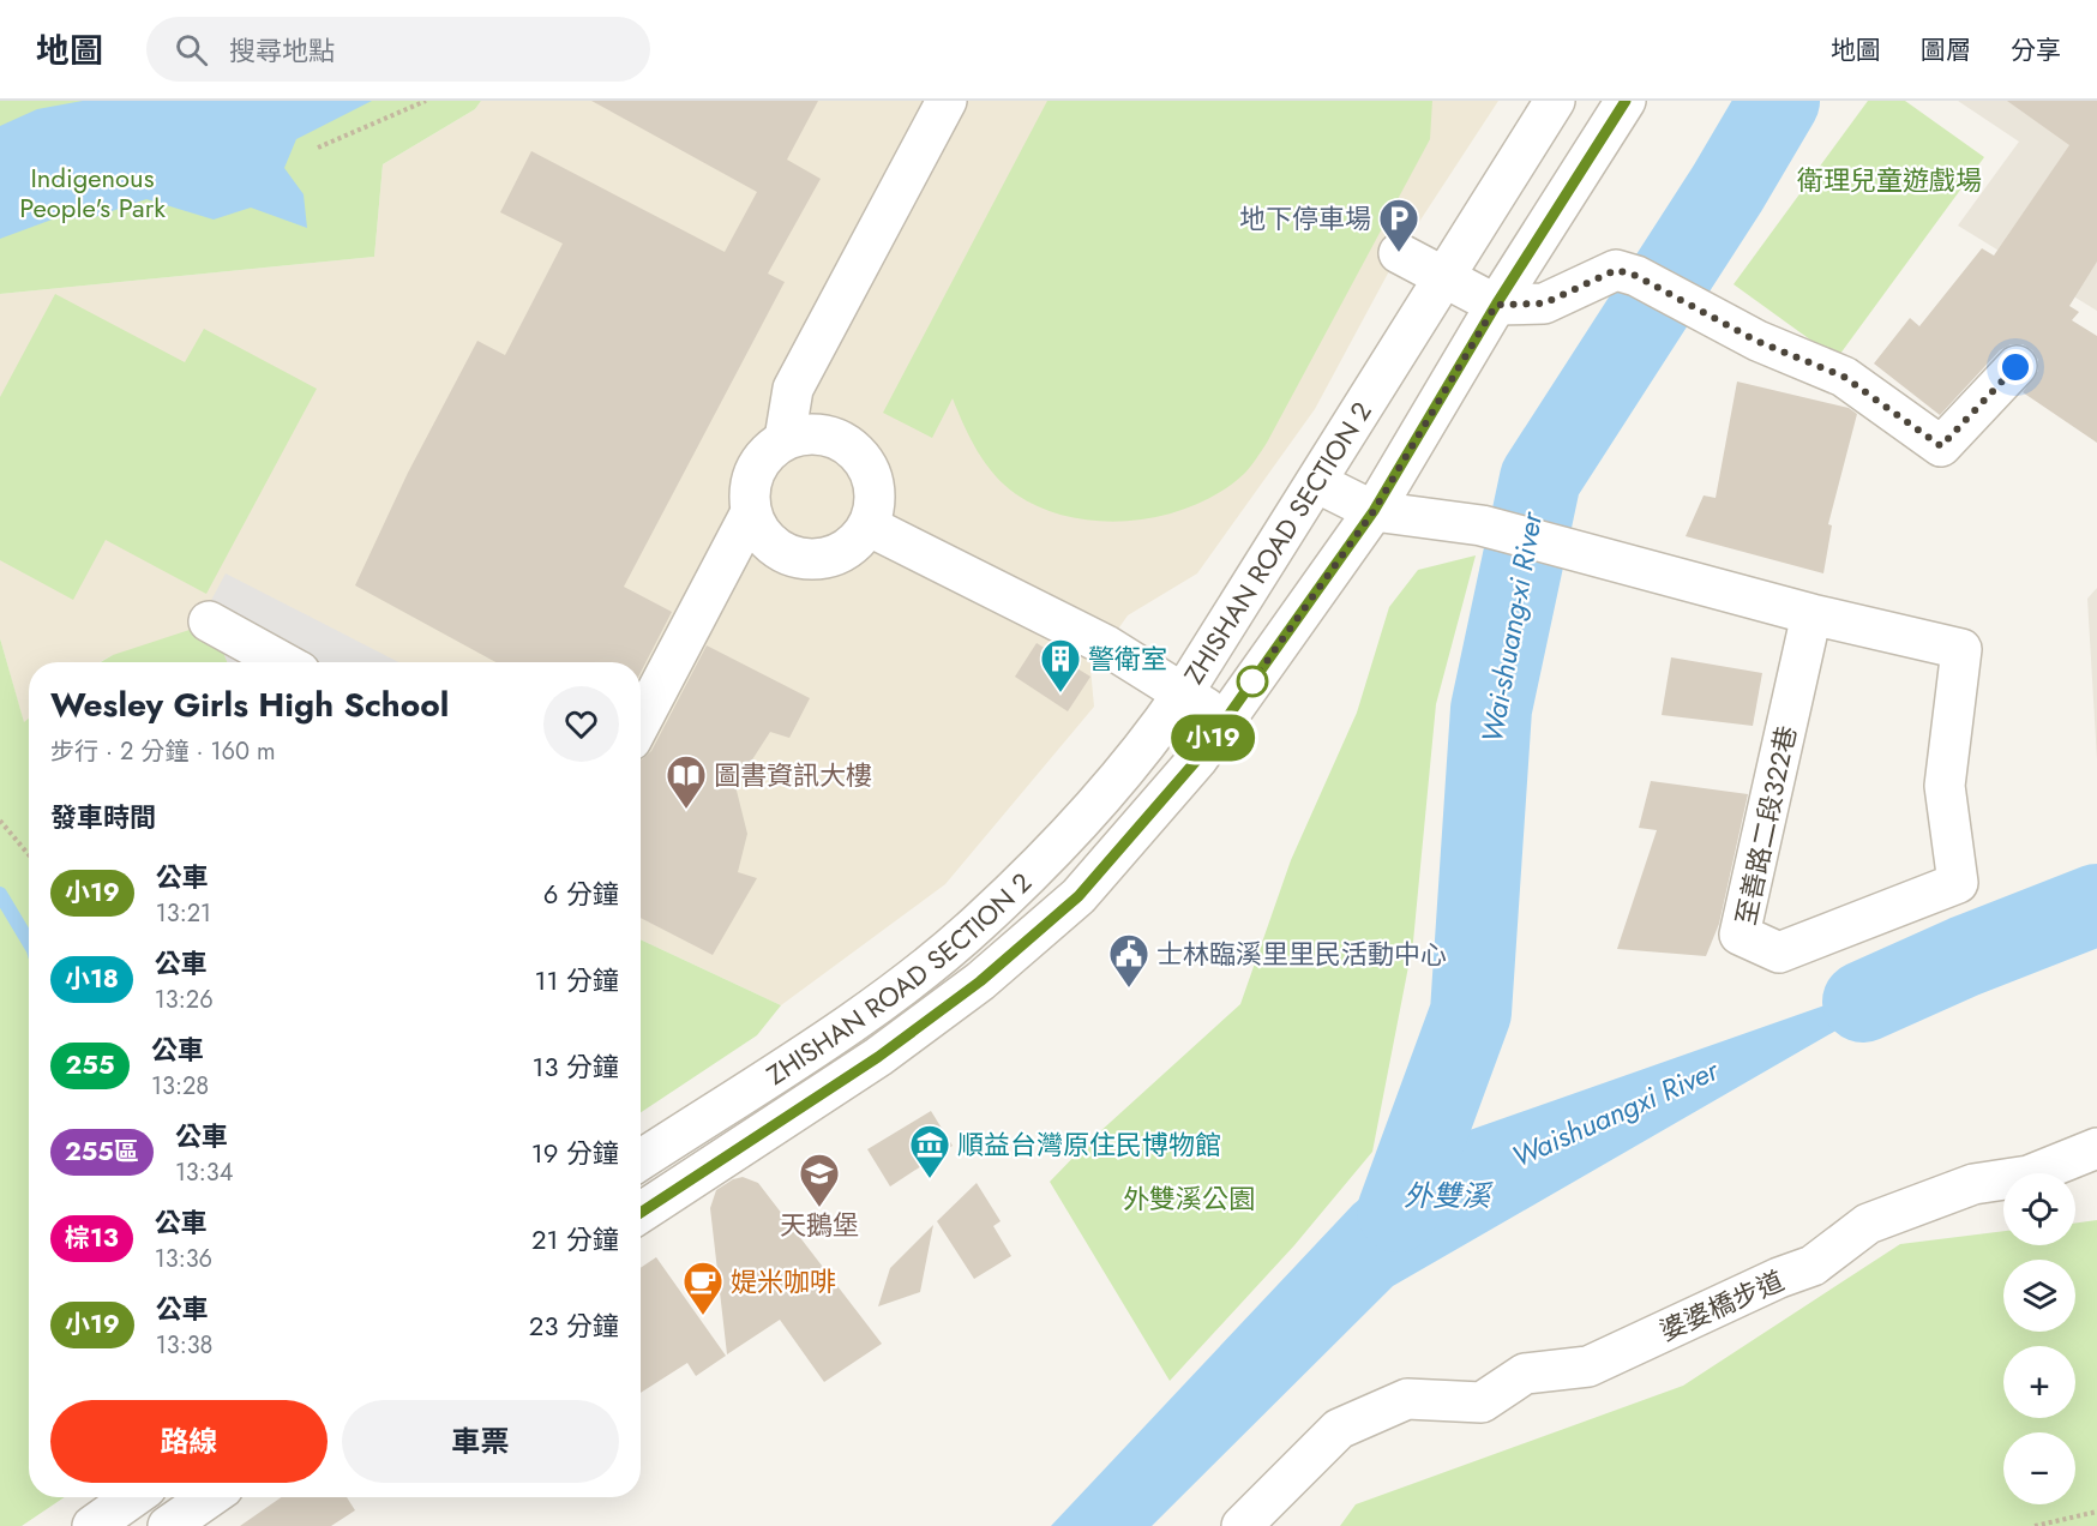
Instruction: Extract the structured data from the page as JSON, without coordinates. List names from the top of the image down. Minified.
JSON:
{"streets":{"street":["ZHISHAN ROAD SECTION 2","至善路二段322巷","婆婆橋步道"]},"crossings":[["ZHISHAN ROAD SECTION 2","至善路二段322巷"]],"water":["Wai-shuang-xi River","Waishuangxi River","外雙溪"],"parks":["Indigenous People's Park","衛理兒童遊戲場","外雙溪公園"],"places":{"parking":["地下停車場"],"building":["警衛室"],"library":["圖書資訊大樓"],"public building":["士林臨溪里里民活動中心"],"museum":["順益台灣原住民博物館"],"school or university":["天鵝堡"],"cafe":["媞米咖啡"]},"lines":["bus line 小19"],"page":{"header":"地圖","search":"搜尋地點","nav":["地圖","圖層","分享"],"on_map":"小19","heading":[["Wesley Girls High School","步行 · 2 分鐘 · 160 m"],"發車時間"],"list":[{"mark":"小19","name":"公車","note":"13:21","value":"6 分鐘"},{"mark":"小18","name":"公車","note":"13:26","value":"11 分鐘"},{"mark":"255","name":"公車","note":"13:28","value":"13 分鐘"},{"mark":"255區","name":"公車","note":"13:34","value":"19 分鐘"},{"mark":"棕13","name":"公車","note":"13:36","value":"21 分鐘"},{"mark":"小19","name":"公車","note":"13:38","value":"23 分鐘"}],"map_buttons":["+","−"],"buttons":["路線","車票"]}}
